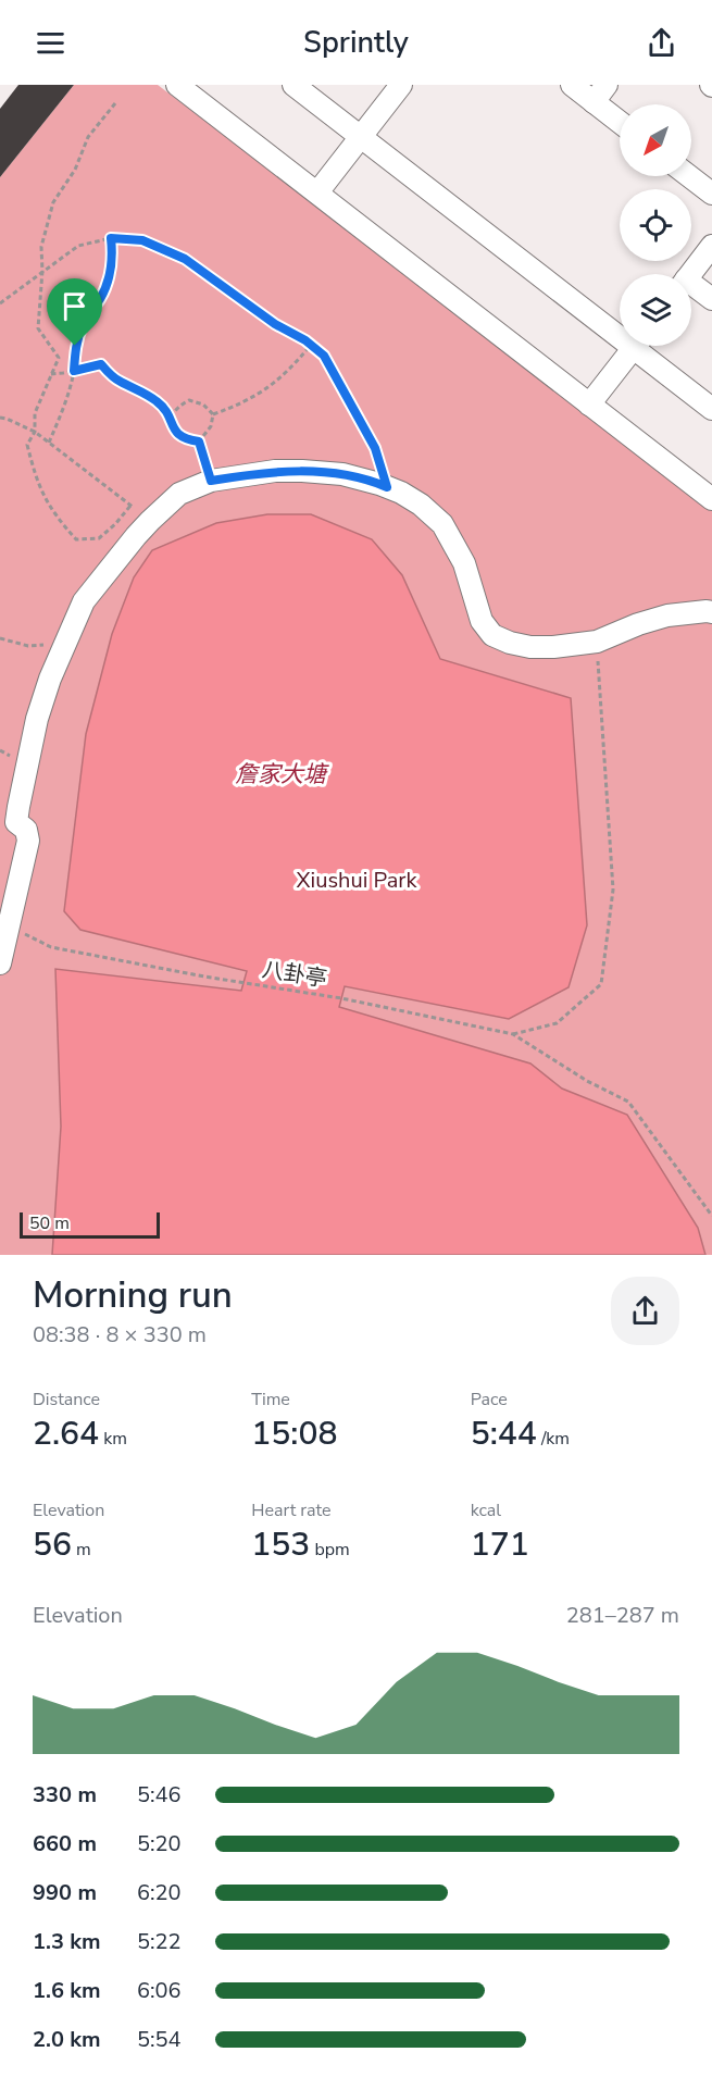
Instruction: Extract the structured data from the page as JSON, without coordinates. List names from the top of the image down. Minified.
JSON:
{"streets":{"path":["八卦亭"]},"water":["詹家大塘"],"parks":["Xiushui Park"],"scale_bar":"50 m","north":"bottom left","page":{"header":"Sprintly","scale":"50 m","heading":["Morning run","08:38 · 8 × 330 m"],"stats":[["Distance","2.64 km"],["Time","15:08"],["Pace","5:44 /km"],["Elevation","56 m"],["Heart rate","153 bpm"],["kcal","171"]],"chart":["Elevation","281–287 m"],"list":[{"name":"330 m","note":"5:46"},{"name":"660 m","note":"5:20"},{"name":"990 m","note":"6:20"},{"name":"1.3 km","note":"5:22"},{"name":"1.6 km","note":"6:06"},{"name":"2.0 km","note":"5:54"}]}}
